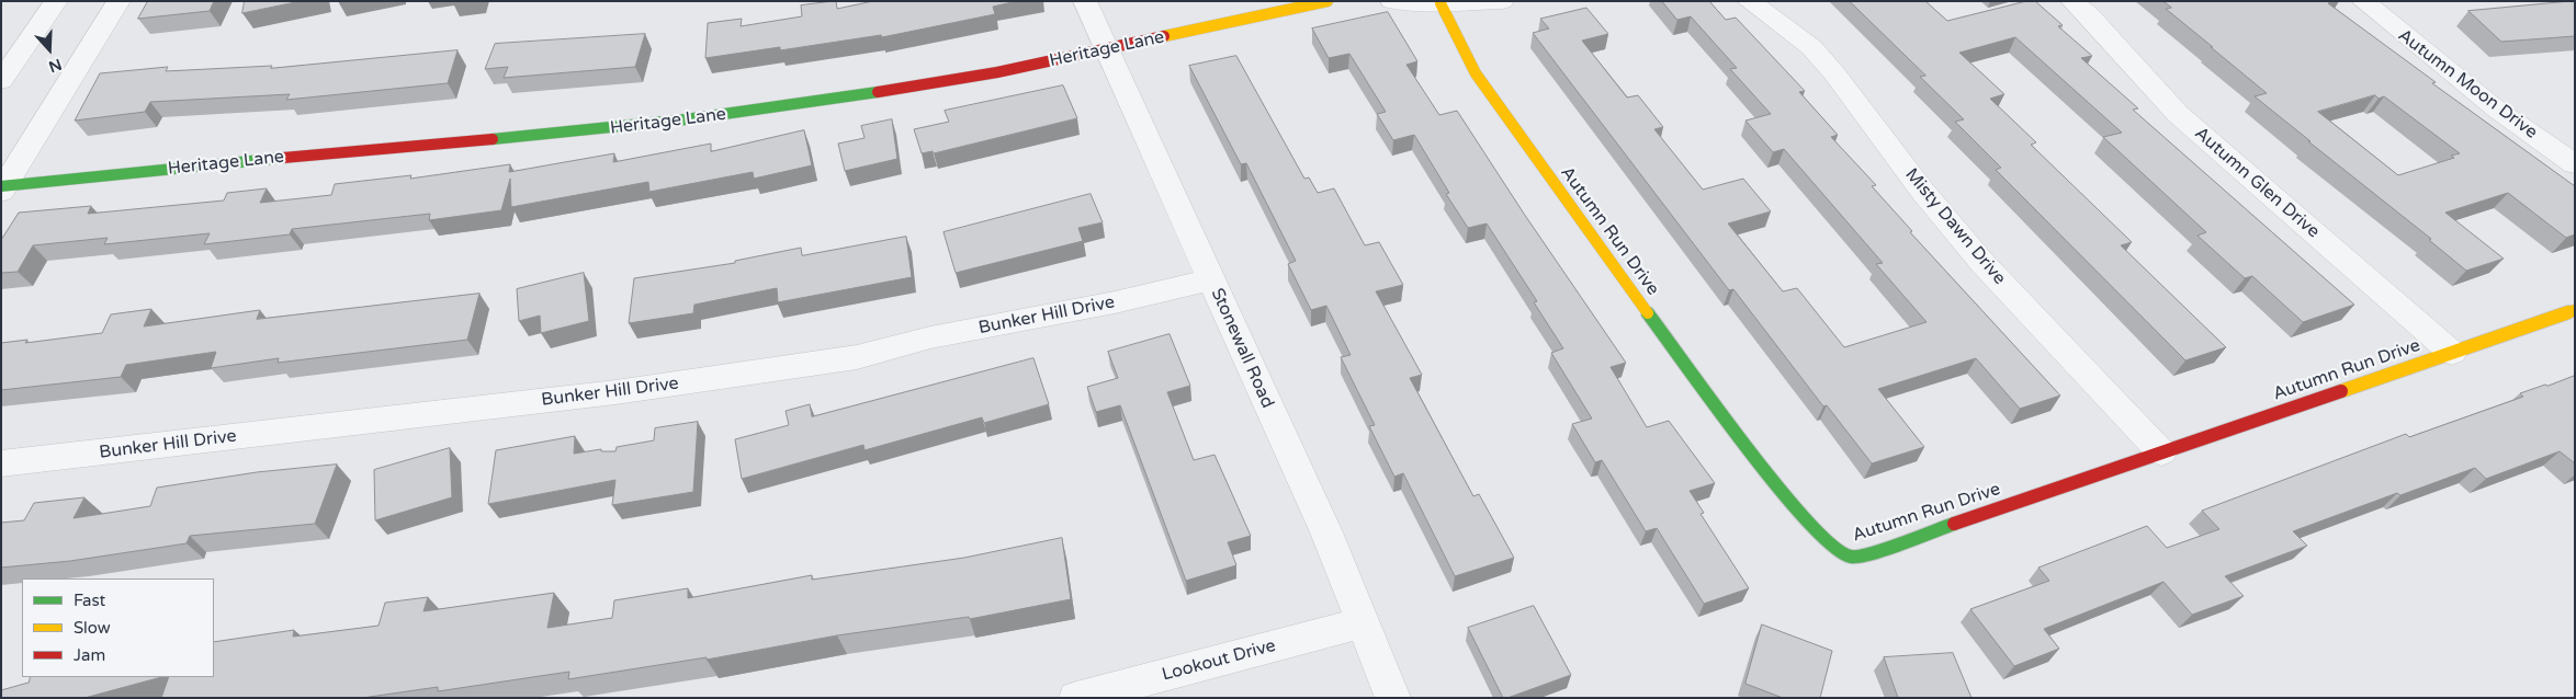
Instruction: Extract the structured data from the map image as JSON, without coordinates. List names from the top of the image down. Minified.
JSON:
{"streets":{"street":["Heritage Lane","Autumn Moon Drive","Autumn Glen Drive","Misty Dawn Drive","Autumn Run Drive","Bunker Hill Drive","Stonewall Road","Lookout Drive"]},"crossings":[["Heritage Lane","Stonewall Road"],["Autumn Glen Drive","Autumn Run Drive"],["Misty Dawn Drive","Autumn Run Drive"],["Bunker Hill Drive","Stonewall Road"],["Stonewall Road","Lookout Drive"]],"legend":["Fast","Slow","Jam"],"north":"bottom"}
